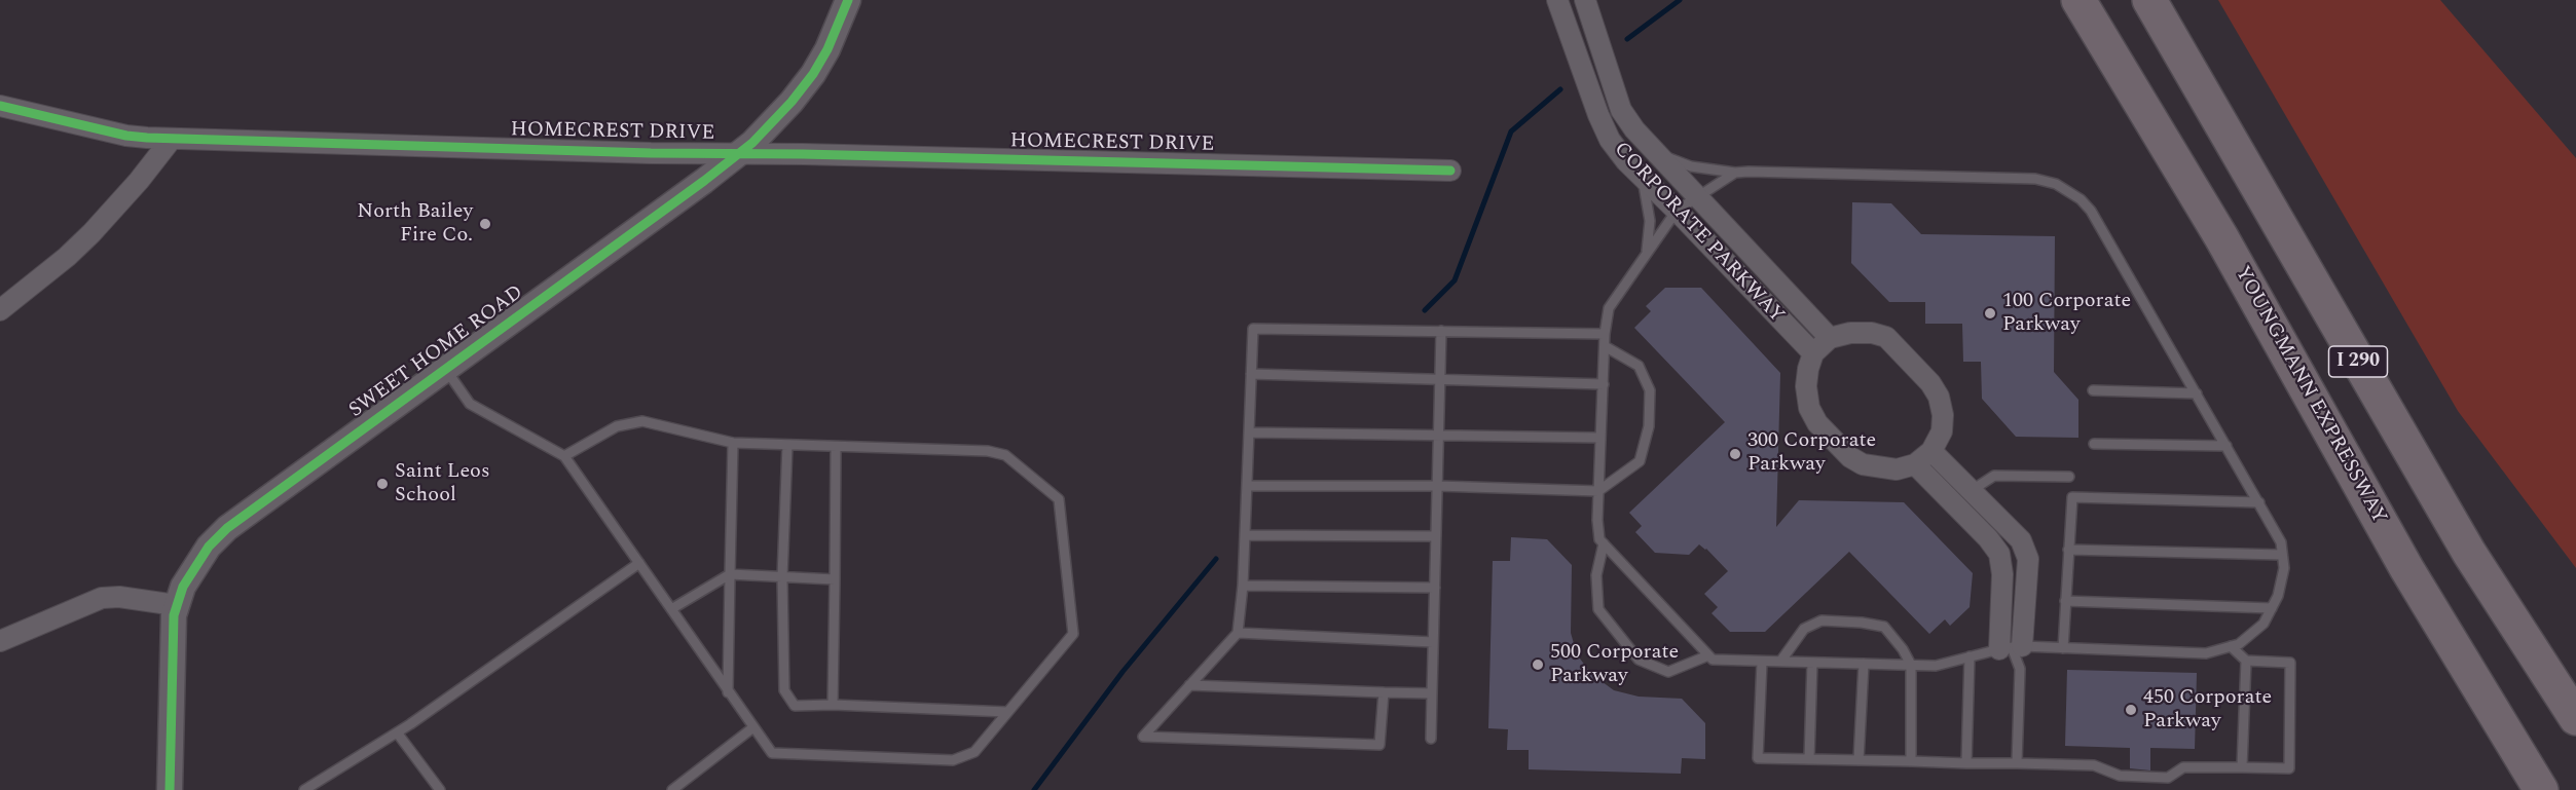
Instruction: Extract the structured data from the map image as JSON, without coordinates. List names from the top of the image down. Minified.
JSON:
{"streets":{"highway":["I 290","YOUNGMANN EXPRESSWAY"],"street":["HOMECREST DRIVE","CORPORATE PARKWAY","SWEET HOME ROAD"]},"crossings":[["HOMECREST DRIVE","SWEET HOME ROAD"]],"places":["North Bailey Fire Co.","100 Corporate Parkway","300 Corporate Parkway","Saint Leos School","500 Corporate Parkway","450 Corporate Parkway"]}
